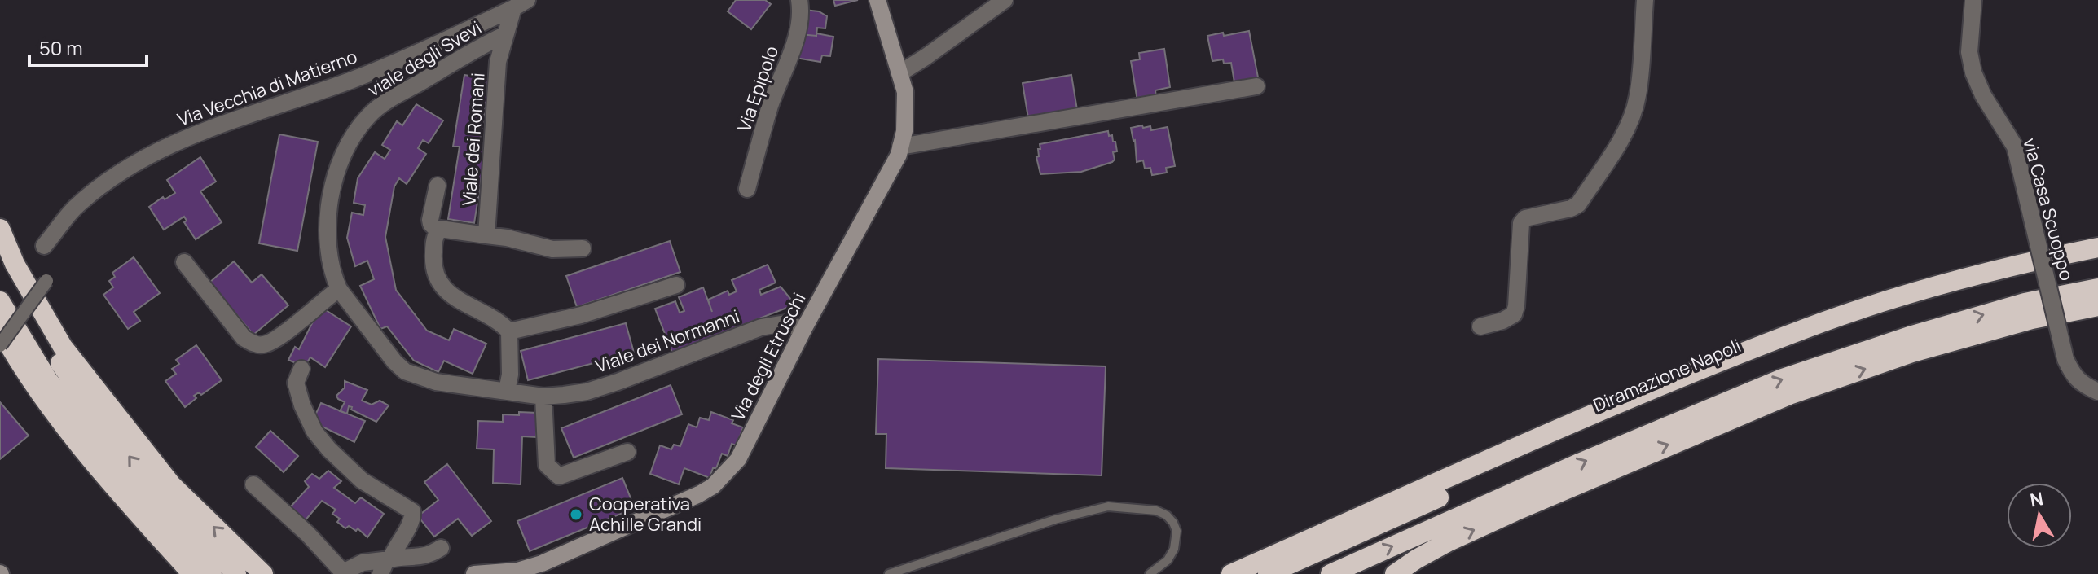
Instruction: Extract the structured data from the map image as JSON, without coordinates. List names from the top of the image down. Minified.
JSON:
{"streets":{"highway":["Diramazione Napoli"],"main road":["Via degli Etruschi"],"street":["viale degli Svevi","Via Vecchia di Matierno","Via Epipolo","Viale dei Romani","via Casa Scuoppo","Viale dei Normanni"]},"crossings":[["viale degli Svevi","Viale dei Romani"],["viale degli Svevi","Viale dei Normanni"],["Via Vecchia di Matierno","Viale dei Romani"],["Viale dei Normanni","Via degli Etruschi"]],"places":["Cooperativa Achille Grandi"],"scale_bar":"50 m","north":"top"}
